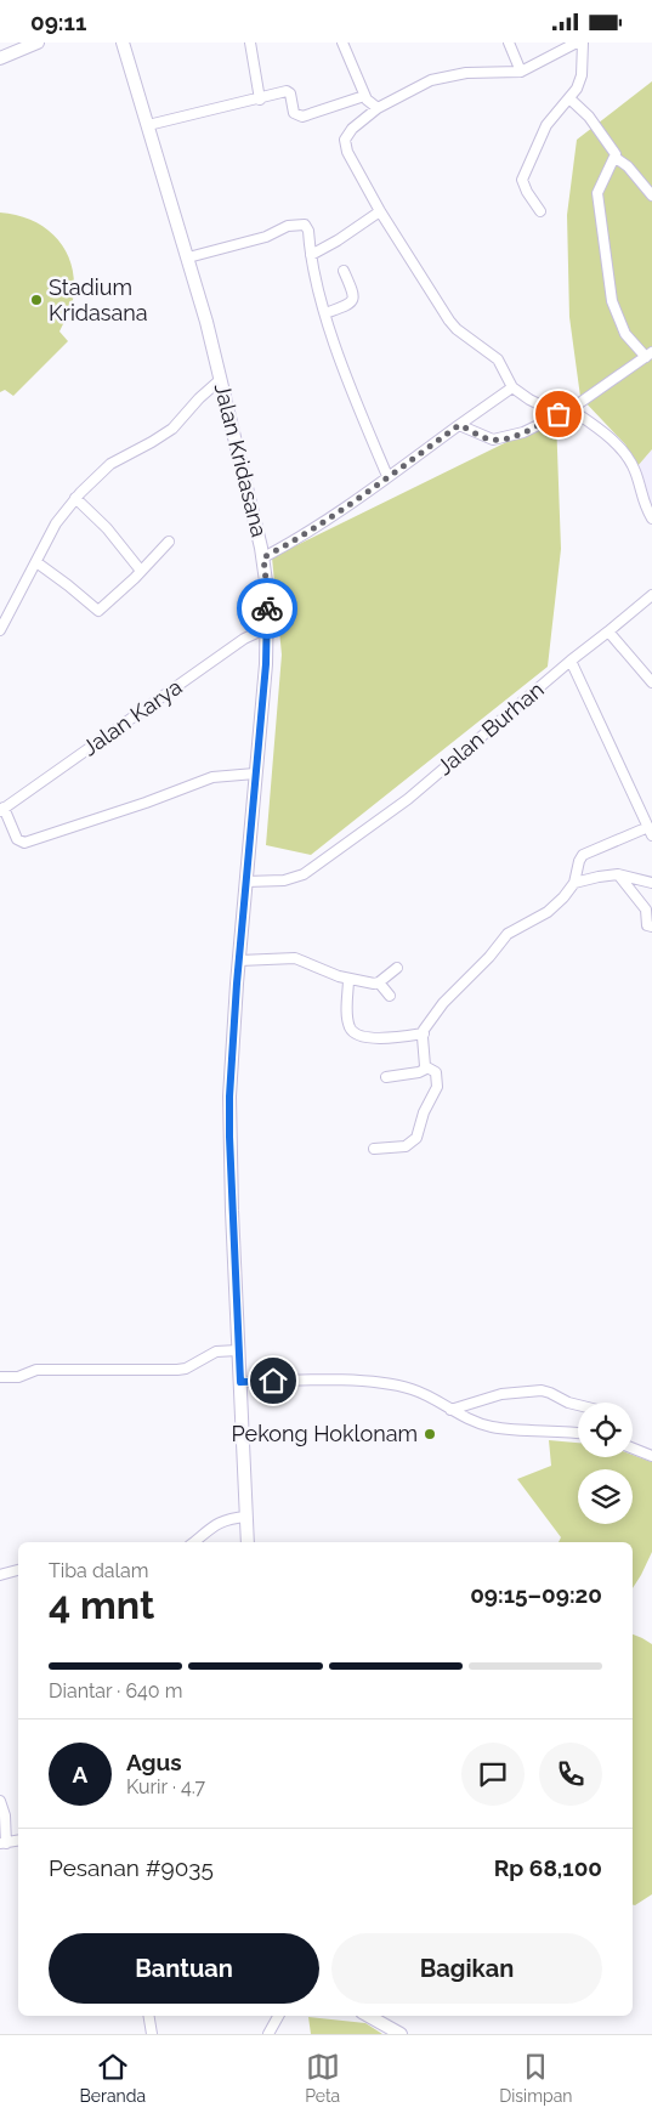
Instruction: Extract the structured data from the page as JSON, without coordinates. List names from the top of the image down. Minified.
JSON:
{"streets":{"street":["Jalan Kridasana","Jalan Karya","Jalan Burhan"]},"crossings":[["Jalan Kridasana","Jalan Karya"],["Jalan Kridasana","Jalan Burhan"]],"places":["Stadium Kridasana","Pekong Hoklonam"],"page":{"status":"09:11","heading":["4 mnt","Tiba dalam","09:15–09:20"],"panel":["Agus","Kurir · 4.7","Pesanan #9035","Rp 68,100"],"bar":"Diantar · 640 m","round":"A","buttons":["Bantuan","Bagikan"],"tabs":["Beranda","Peta","Disimpan"]}}
